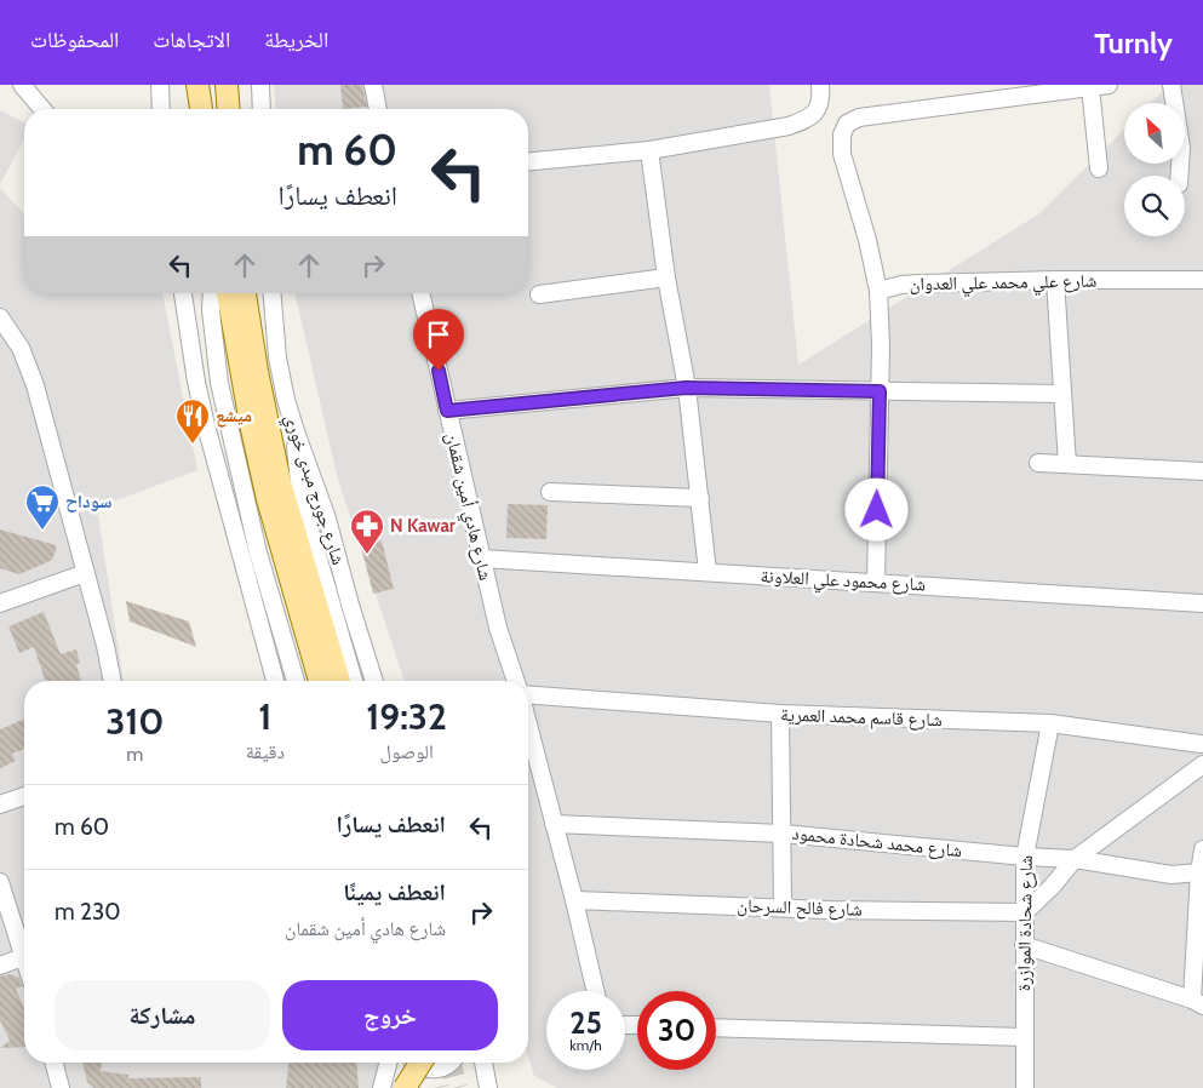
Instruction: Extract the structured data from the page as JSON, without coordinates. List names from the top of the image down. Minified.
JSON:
{"streets":{"street":["شارع علي محمد علي العدوان","شارع جورج مبدى خوري","شارع هادي أمين شقمان","شارع محمود علي العلاونة","شارع قاسم محمد العمرية","شارع محمد شحادة محمود","شارع فالح السرحان","شارع شحادة الموازرة"]},"crossings":[["شارع هادي أمين شقمان","شارع محمود علي العلاونة"],["شارع قاسم محمد العمرية","شارع شحادة الموازرة"],["شارع محمد شحادة محمود","شارع شحادة الموازرة"],["شارع فالح السرحان","شارع شحادة الموازرة"]],"places":{"restaurant":["ميشع"],"supermarket":["سوداح"],"pharmacy":["N Kawar"]},"north":"top left","page":{"header":"Turnly","nav":["الخريطة","الاتجاهات","المحفوظات"],"turn":["60 m","انعطف يسارًا"],"eta":["19:32","الوصول","1","دقيقة","310","m"],"list":[{"name":"انعطف يسارًا","value":"60 m"},{"name":"انعطف يمينًا","note":"شارع هادي أمين شقمان","value":"230 m"}],"buttons":["خروج","مشاركة"],"speed":"25 km/h","limit":"30"}}
